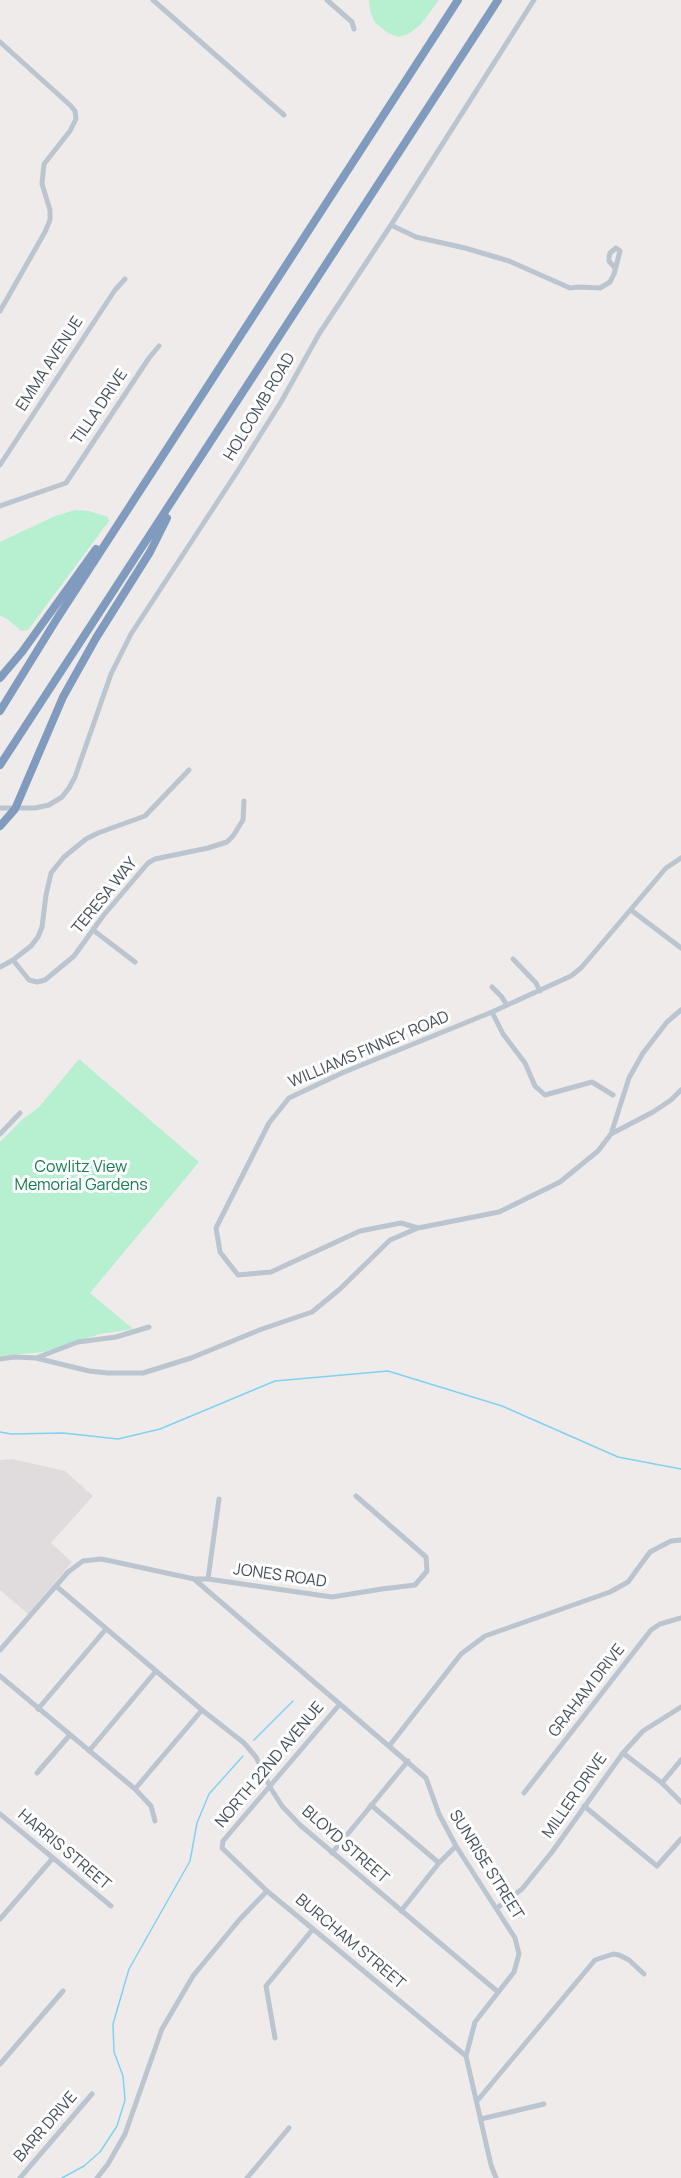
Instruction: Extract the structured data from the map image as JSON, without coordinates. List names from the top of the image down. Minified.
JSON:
{"streets":{"street":["EMMA AVENUE","TILLA DRIVE","HOLCOMB ROAD","TERESA WAY","WILLIAMS FINNEY ROAD","JONES ROAD","GRAHAM DRIVE","NORTH 22ND AVENUE","MILLER DRIVE","BLOYD STREET","HARRIS STREET","SUNRISE STREET","BURCHAM STREET","BARR DRIVE"]},"crossings":[["JONES ROAD","SUNRISE STREET"],["NORTH 22ND AVENUE","BLOYD STREET"],["NORTH 22ND AVENUE","SUNRISE STREET"],["NORTH 22ND AVENUE","BURCHAM STREET"],["MILLER DRIVE","SUNRISE STREET"],["BLOYD STREET","SUNRISE STREET"],["SUNRISE STREET","BURCHAM STREET"]],"parks":["Cowlitz View Memorial Gardens"]}
